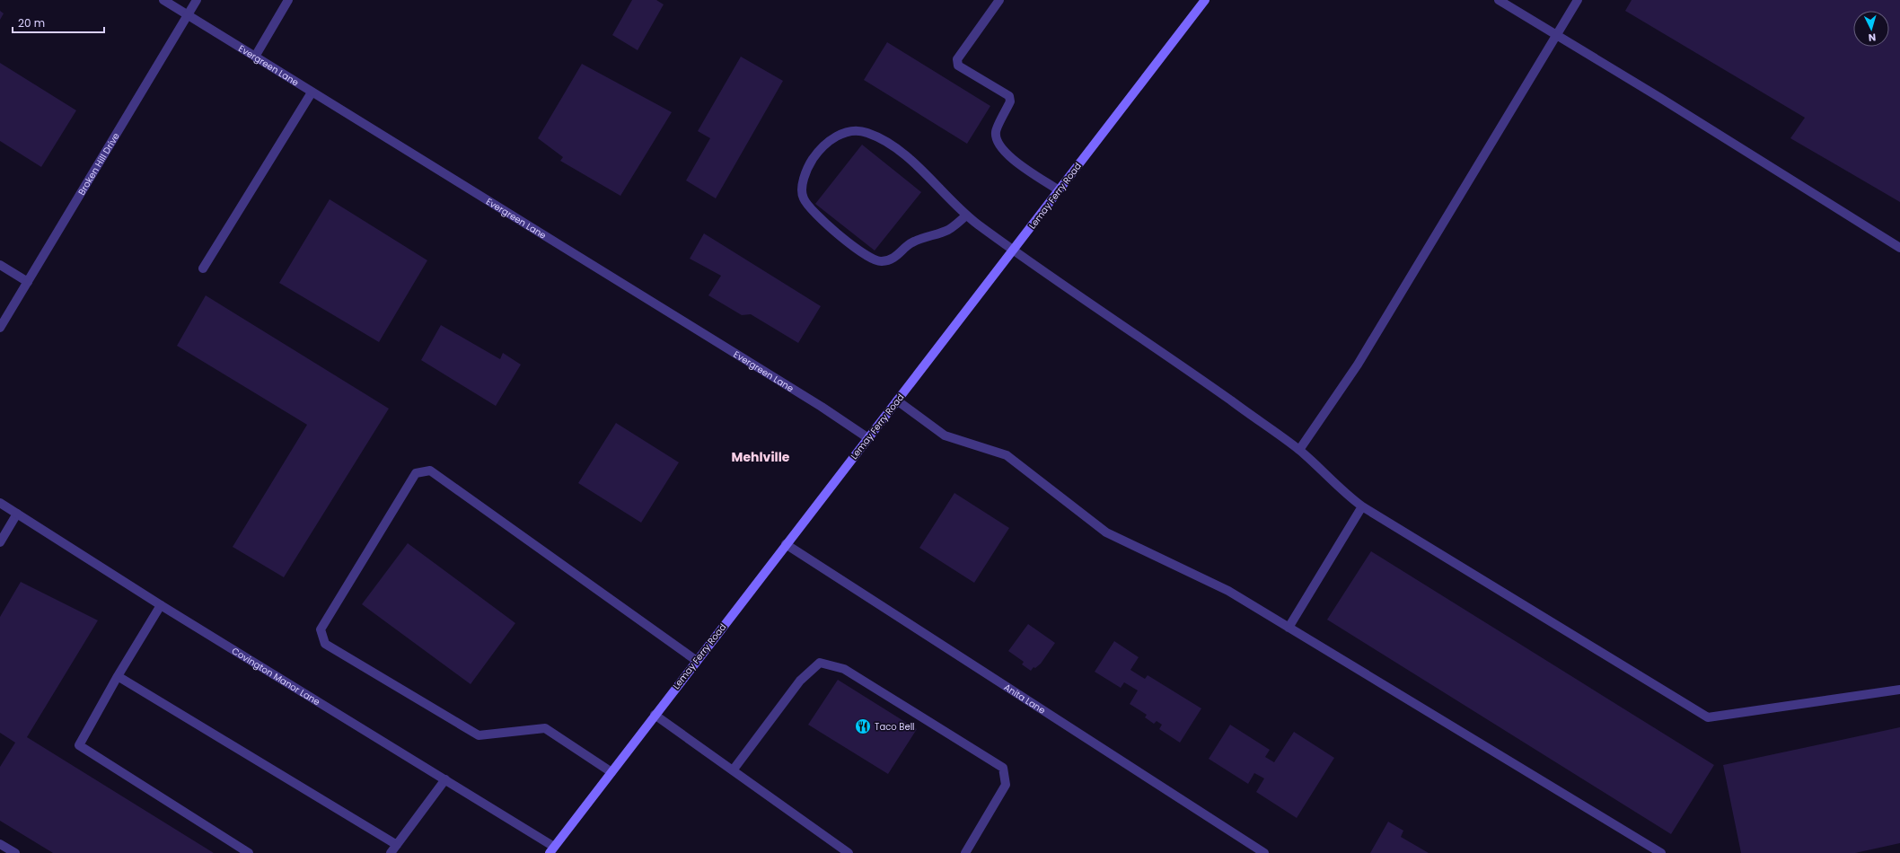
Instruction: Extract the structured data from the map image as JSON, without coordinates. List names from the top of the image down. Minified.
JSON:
{"streets":{"main road":["Lemay Ferry Road"],"street":["Evergreen Lane","Broken Hill Drive","Covington Manor Lane","Anita Lane"]},"crossings":[["Evergreen Lane","Broken Hill Drive"],["Evergreen Lane","Lemay Ferry Road"],["Lemay Ferry Road","Covington Manor Lane"],["Lemay Ferry Road","Anita Lane"]],"districts":["Mehlville"],"places":{"restaurant":["Taco Bell"]},"scale_bar":"20 m","north":"bottom"}
